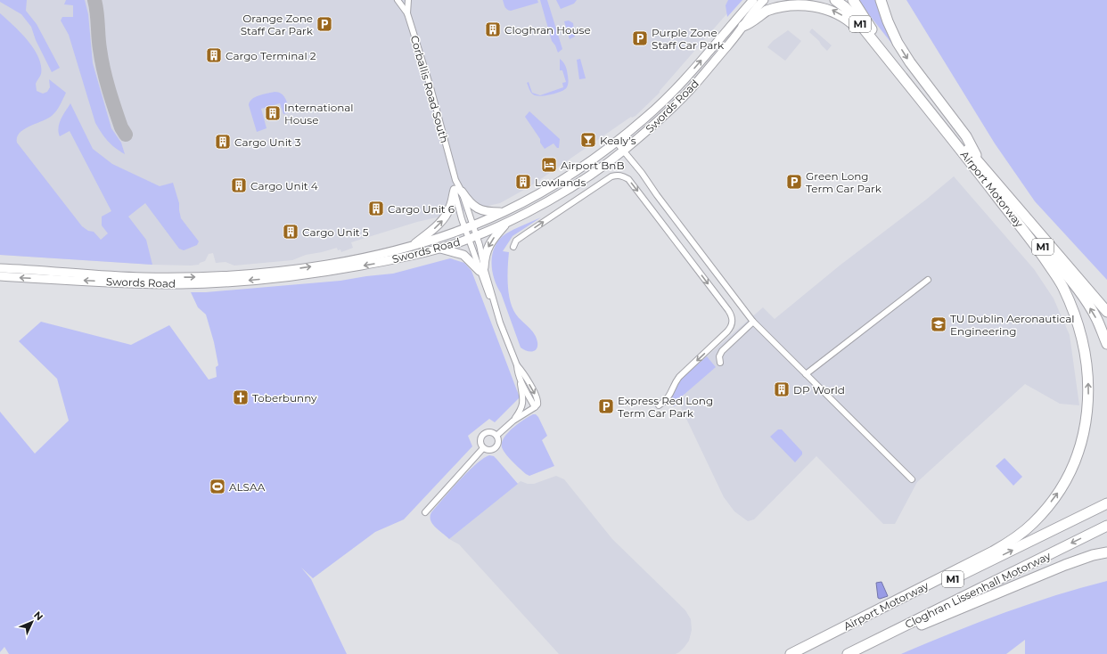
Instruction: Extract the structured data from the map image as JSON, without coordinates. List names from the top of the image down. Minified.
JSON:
{"streets":{"highway":["M1","Airport Motorway","Cloghran Lissenhall Motorway"],"main road":["Swords Road"],"street":["Corballis Road South"]},"crossings":[["M1","Swords Road"],["M1","Airport Motorway"],["Corballis Road South","Swords Road"]],"places":{"parking":["Orange Zone Staff Car Park","Purple Zone Staff Car Park","Green Long Term Car Park","Express Red Long Term Car Park"],"building":["Cloghran House","Cargo Terminal 2","International House","Cargo Unit 3","Lowlands","Cargo Unit 4","Cargo Unit 6","Cargo Unit 5","DP World"],"bar":["Kealy’s"],"hotel":["Airport BnB"],"school or university":["TU Dublin Aeronautical Engineering"],"church":["Toberbunny"],"sports":["ALSAA"]},"north":"top right"}
